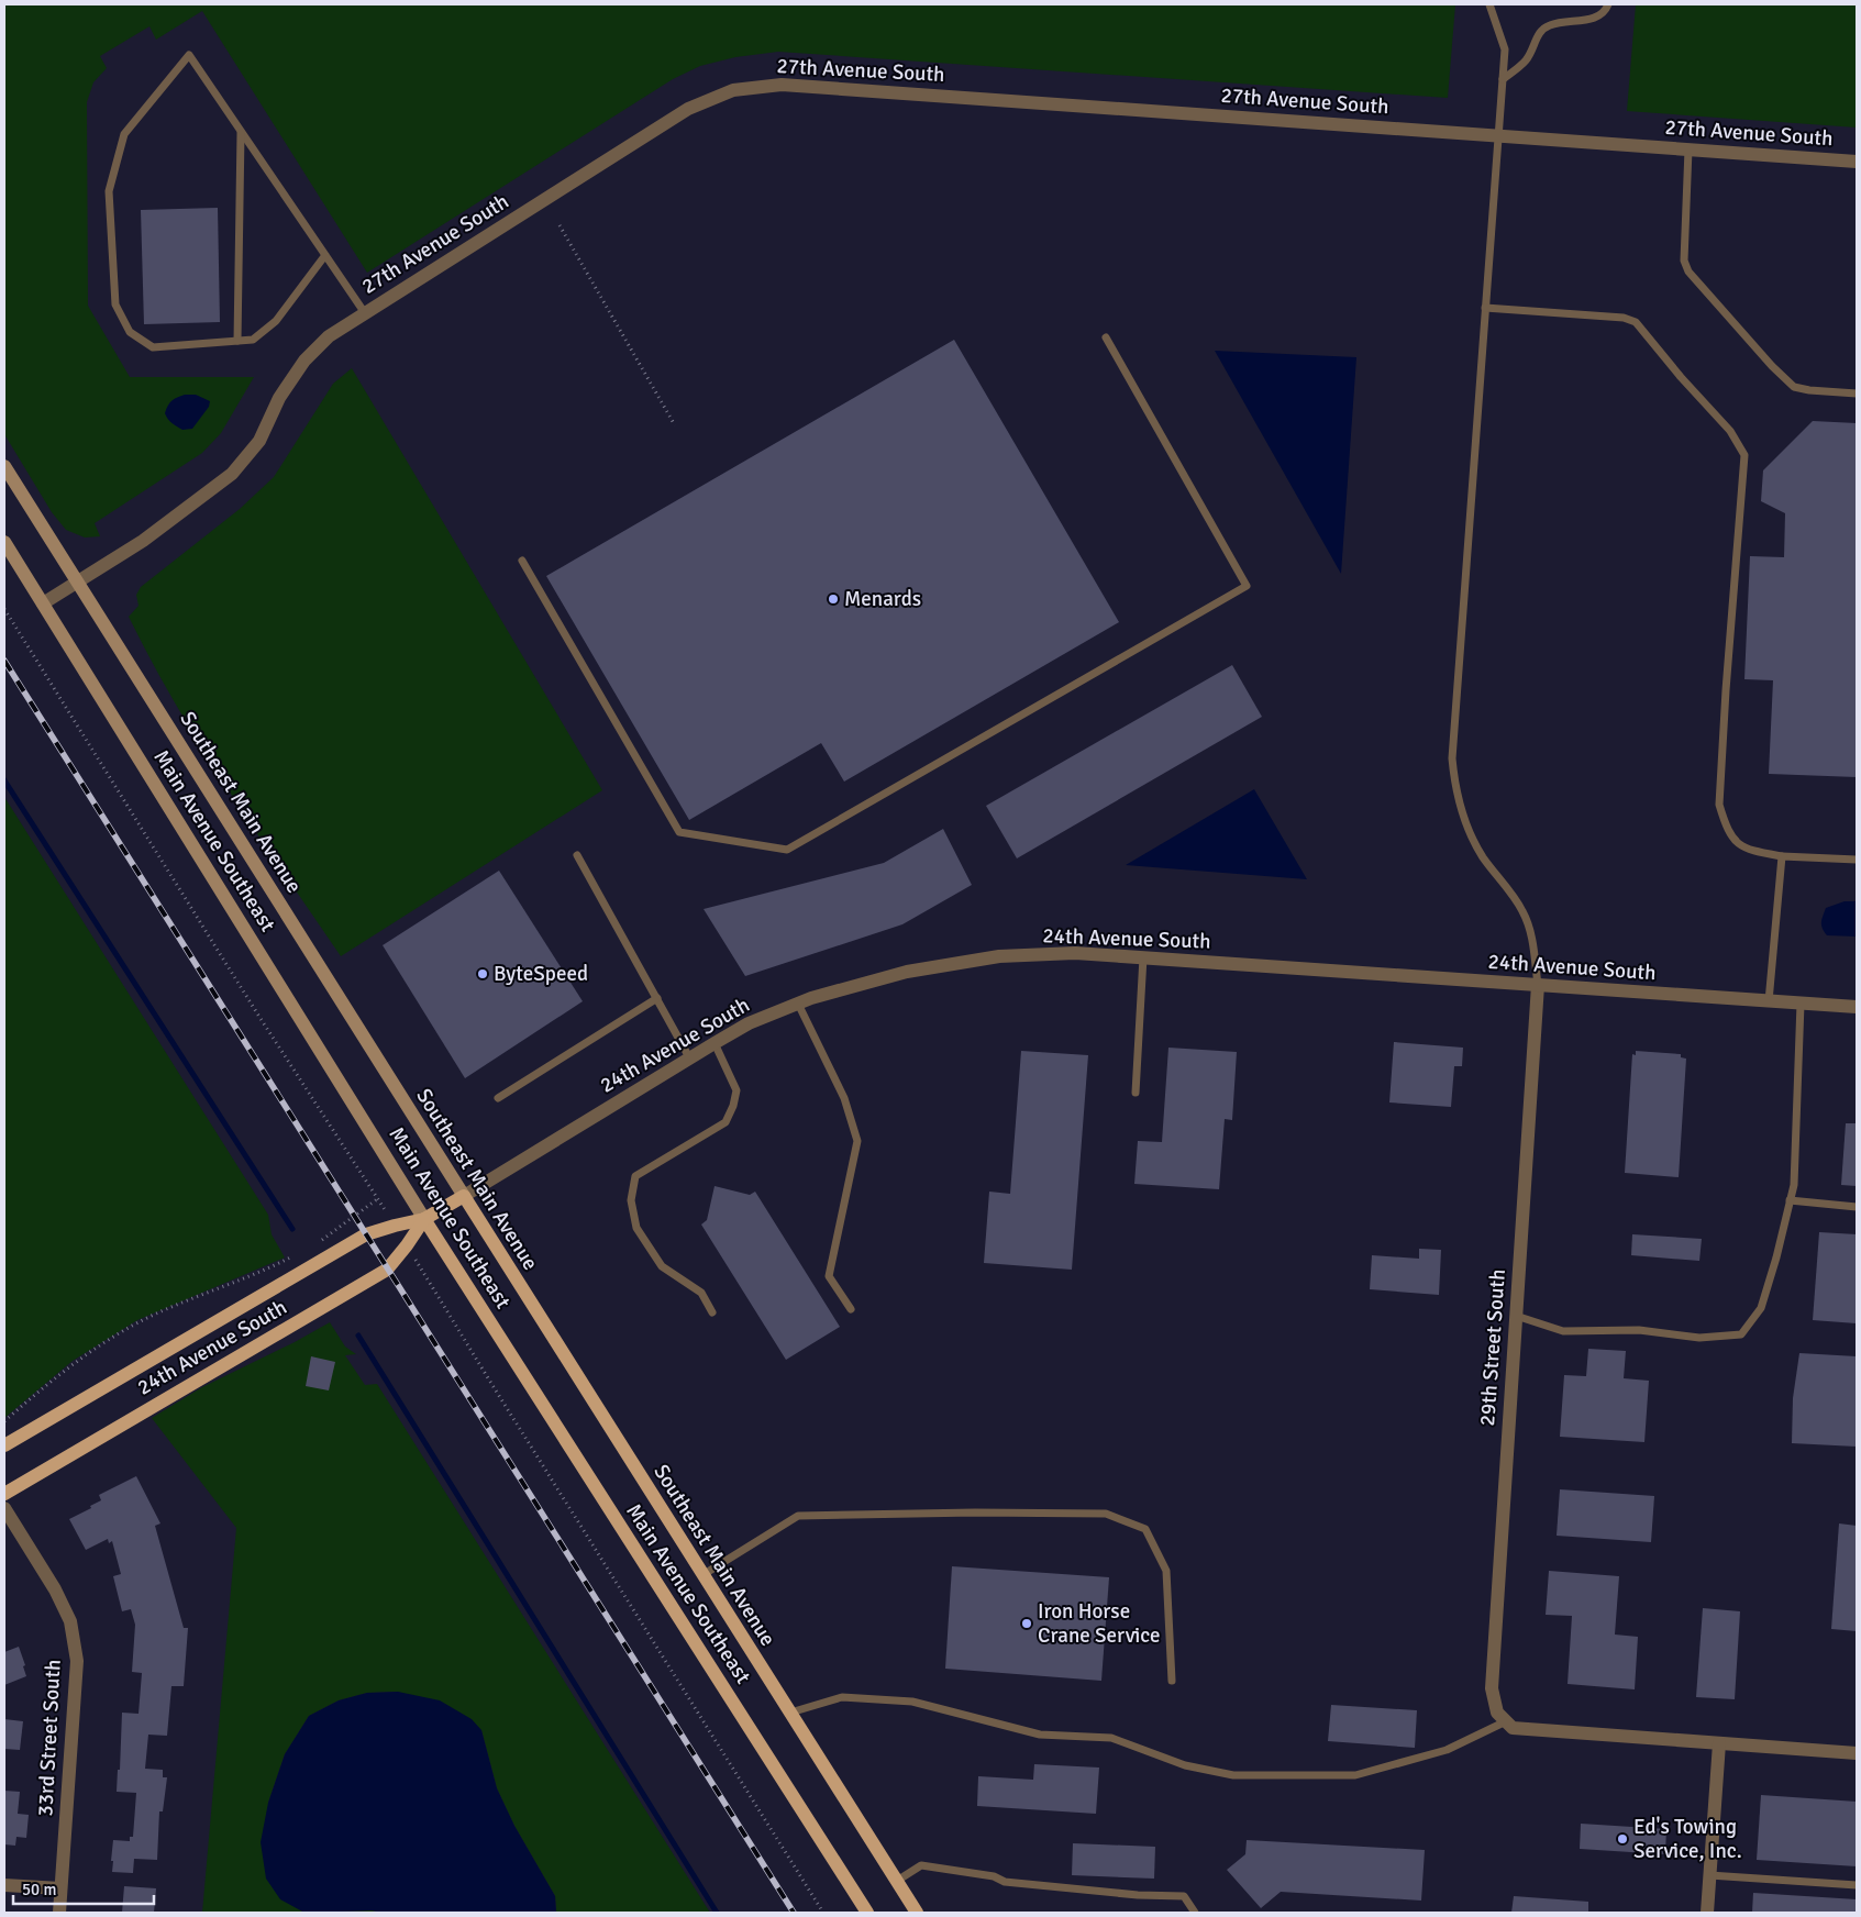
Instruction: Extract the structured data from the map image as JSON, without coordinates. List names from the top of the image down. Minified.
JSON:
{"streets":{"main road":["Southeast Main Avenue","Main Avenue Southeast","24th Avenue South"],"street":["27th Avenue South","29th Street South","33rd Street South"]},"crossings":[["27th Avenue South","Southeast Main Avenue"],["27th Avenue South","Main Avenue Southeast"],["Southeast Main Avenue","24th Avenue South"],["Main Avenue Southeast","24th Avenue South"],["24th Avenue South","29th Street South"]],"places":["Menards","ByteSpeed","Iron Horse Crane Service","Ed's Towing Service, Inc."],"scale_bar":"50 m"}
